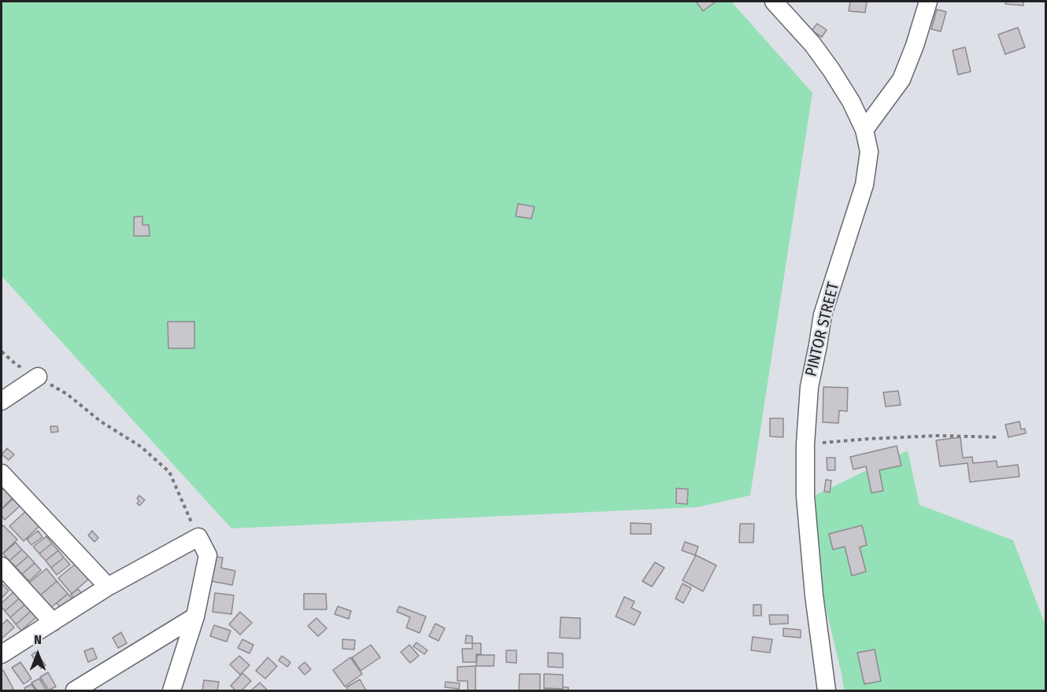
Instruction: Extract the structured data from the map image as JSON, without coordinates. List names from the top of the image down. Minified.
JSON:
{"streets":{"street":["PINTOR STREET"]},"north":"top"}
